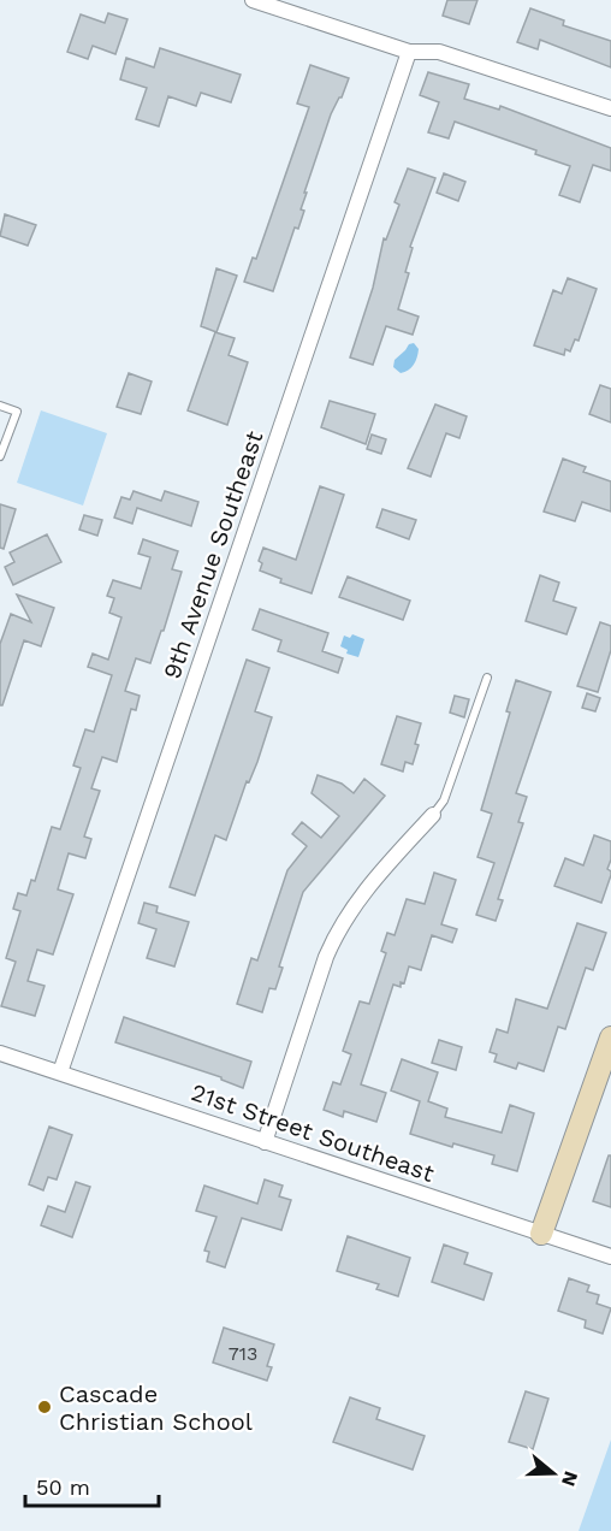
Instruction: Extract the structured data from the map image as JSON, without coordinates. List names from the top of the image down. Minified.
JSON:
{"streets":{"street":["9th Avenue Southeast","21st Street Southeast"]},"crossings":[["9th Avenue Southeast","21st Street Southeast"]],"places":["Cascade Christian School"],"house_numbers":["713"],"scale_bar":"50 m","north":"right"}
